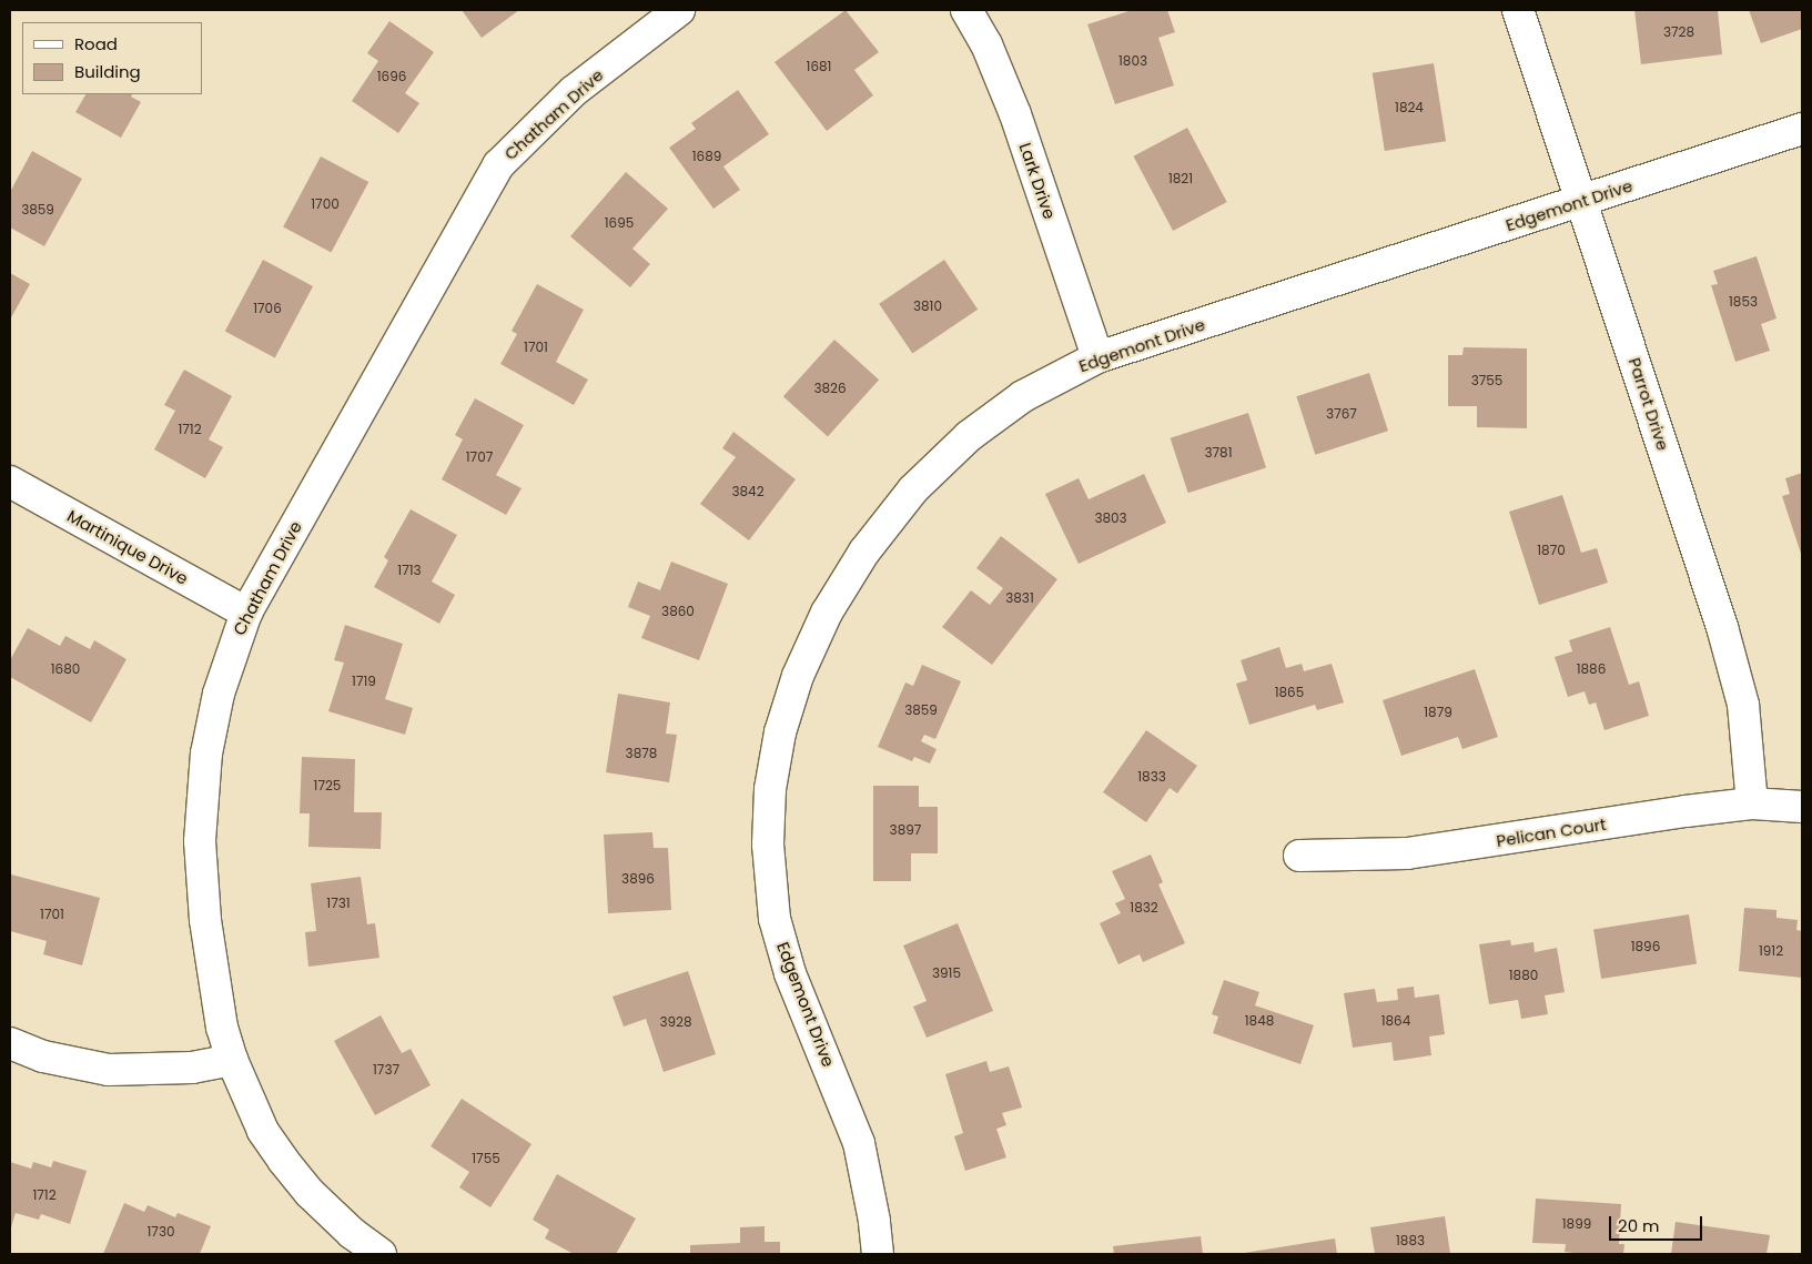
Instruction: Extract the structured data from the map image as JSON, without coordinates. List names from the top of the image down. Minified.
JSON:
{"streets":{"street":["Chatham Drive","Lark Drive","Edgemont Drive","Parrot Drive","Martinique Drive","Pelican Court"]},"crossings":[["Chatham Drive","Martinique Drive"],["Lark Drive","Edgemont Drive"],["Edgemont Drive","Parrot Drive"],["Parrot Drive","Pelican Court"]],"house_numbers":["3728","1803","1681","1696","1824","1689","1821","1700","3859","1695","1853","3810","1706","1701","3755","3826","3767","1712","3781","1707","3842","3803","1870","1713","3831","3860","1680","1886","1719","1865","3859","1879","3878","1833","1725","3897","3896","1731","1832","1701","1896","1912","3915","1880","1848","1864","3928","1737","1755","1712","1899","1730","1883"],"legend":["Road","Building"],"scale_bar":"20 m"}
